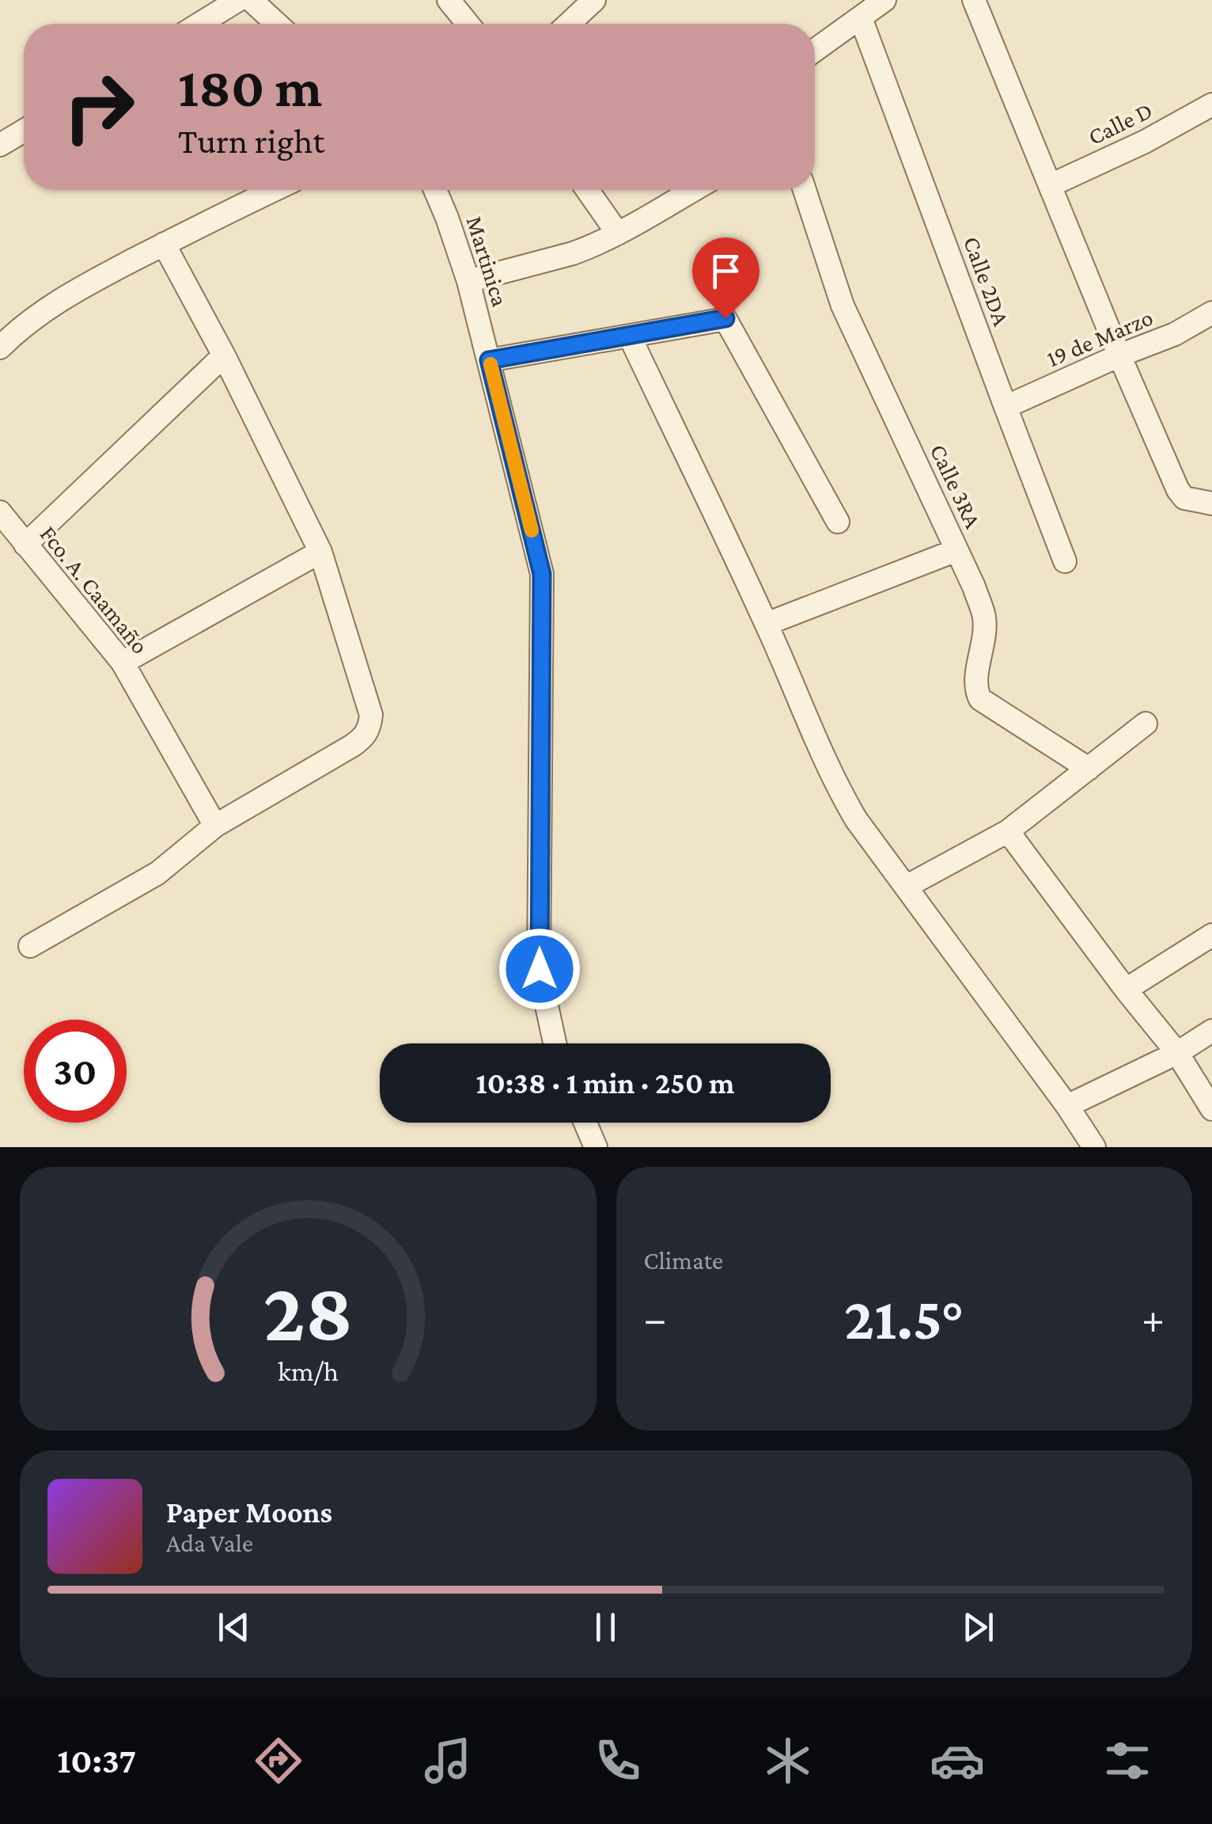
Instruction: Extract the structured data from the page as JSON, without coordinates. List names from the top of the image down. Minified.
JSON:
{"streets":{"street":["Calle D","Martinica","Calle 2DA","19 de Marzo","Calle 3RA","Fco. A. Caamaño"]},"crossings":[["Calle 2DA","19 de Marzo"]],"page":{"turn":["180 m","Turn right"],"limit":"30","trip":"10:38 · 1 min · 250 m","tile":"Climate","heat":["−","21.5°","+"],"song":["Paper Moons","Ada Vale"],"tabs":"10:37","gauge":["28","km/h"]}}
